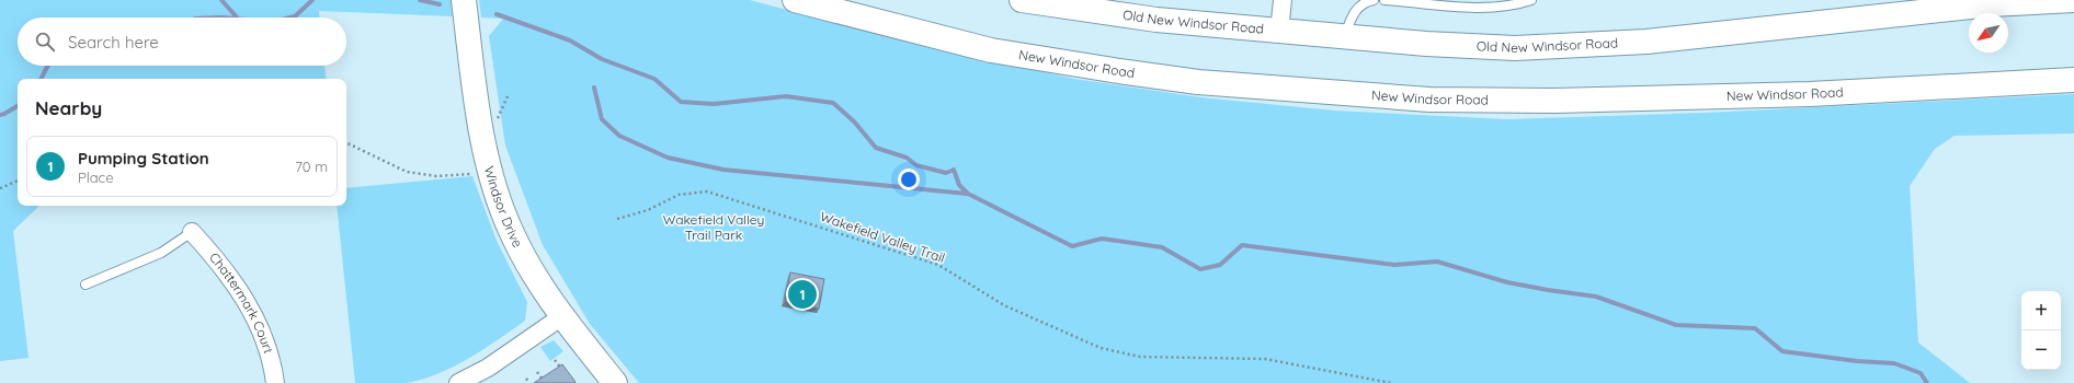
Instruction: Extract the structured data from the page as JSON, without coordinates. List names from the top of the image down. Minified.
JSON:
{"streets":{"street":["Old New Windsor Road","New Windsor Road","Windsor Drive","Chattermark Court"],"path":["Wakefield Valley Trail"]},"parks":["Wakefield Valley Trail Park"],"north":"bottom left","page":{"search":"Search here","heading":"Nearby","list":[{"mark":"1","name":"Pumping Station","note":"Place","value":"70 m"}],"pins":"1","map_buttons":["+","−"]}}
